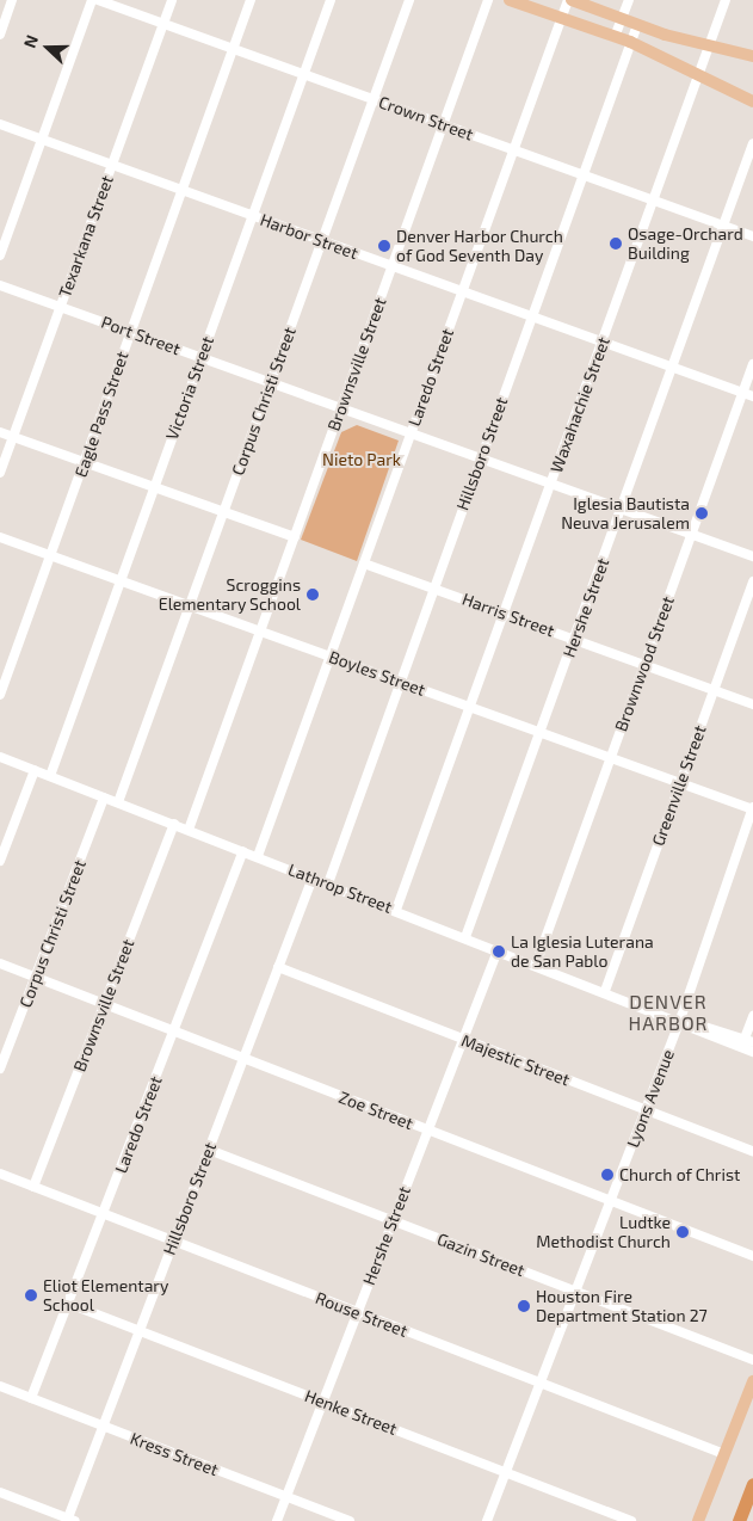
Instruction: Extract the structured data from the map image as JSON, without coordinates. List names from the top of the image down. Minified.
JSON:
{"streets":{"street":["Crown Street","Texarkana Street","Harbor Street","Port Street","Brownsville Street","Laredo Street","Victoria Street","Corpus Christi Street","Waxahachie Street","Eagle Pass Street","Hillsboro Street","Hershe Street","Harris Street","Brownwood Street","Boyles Street","Greenville Street","Lathrop Street","Majestic Street","Lyons Avenue","Zoe Street","Gazin Street","Rouse Street","Henke Street","Kress Street"]},"crossings":[["Crown Street","Texarkana Street"],["Crown Street","Brownsville Street"],["Crown Street","Laredo Street"],["Crown Street","Victoria Street"],["Crown Street","Corpus Christi Street"],["Crown Street","Waxahachie Street"],["Crown Street","Eagle Pass Street"],["Crown Street","Hillsboro Street"],["Crown Street","Hershe Street"],["Texarkana Street","Harbor Street"],["Texarkana Street","Port Street"],["Harbor Street","Brownsville Street"],["Harbor Street","Laredo Street"],["Harbor Street","Victoria Street"],["Harbor Street","Corpus Christi Street"],["Harbor Street","Waxahachie Street"],["Harbor Street","Eagle Pass Street"],["Harbor Street","Hillsboro Street"],["Harbor Street","Hershe Street"],["Harbor Street","Brownwood Street"],["Port Street","Brownsville Street"],["Port Street","Laredo Street"],["Port Street","Victoria Street"],["Port Street","Corpus Christi Street"],["Port Street","Waxahachie Street"],["Port Street","Eagle Pass Street"],["Port Street","Hillsboro Street"],["Port Street","Hershe Street"],["Port Street","Brownwood Street"],["Brownsville Street","Boyles Street"],["Brownsville Street","Lathrop Street"],["Brownsville Street","Zoe Street"],["Brownsville Street","Rouse Street"],["Laredo Street","Harris Street"],["Laredo Street","Boyles Street"],["Laredo Street","Lathrop Street"],["Laredo Street","Zoe Street"],["Laredo Street","Rouse Street"],["Laredo Street","Henke Street"],["Laredo Street","Kress Street"],["Victoria Street","Boyles Street"],["Victoria Street","Lathrop Street"],["Corpus Christi Street","Boyles Street"],["Corpus Christi Street","Lathrop Street"],["Corpus Christi Street","Zoe Street"],["Waxahachie Street","Harris Street"],["Waxahachie Street","Boyles Street"],["Waxahachie Street","Lathrop Street"],["Eagle Pass Street","Boyles Street"],["Hillsboro Street","Harris Street"],["Hillsboro Street","Boyles Street"],["Hillsboro Street","Lathrop Street"],["Hillsboro Street","Majestic Street"],["Hillsboro Street","Zoe Street"],["Hillsboro Street","Gazin Street"],["Hillsboro Street","Rouse Street"],["Hillsboro Street","Henke Street"],["Hillsboro Street","Kress Street"],["Hershe Street","Harris Street"],["Hershe Street","Boyles Street"],["Hershe Street","Lathrop Street"],["Hershe Street","Majestic Street"],["Hershe Street","Zoe Street"],["Hershe Street","Gazin Street"],["Hershe Street","Rouse Street"],["Hershe Street","Henke Street"],["Hershe Street","Kress Street"],["Harris Street","Brownwood Street"],["Harris Street","Greenville Street"],["Brownwood Street","Boyles Street"],["Brownwood Street","Lathrop Street"],["Boyles Street","Greenville Street"],["Boyles Street","Lyons Avenue"],["Greenville Street","Lathrop Street"],["Lathrop Street","Lyons Avenue"],["Majestic Street","Lyons Avenue"],["Lyons Avenue","Zoe Street"],["Lyons Avenue","Gazin Street"],["Lyons Avenue","Rouse Street"],["Lyons Avenue","Henke Street"]],"districts":["DENVER HARBOR"],"parks":["Nieto Park"],"places":["Osage-Orchard Building","Denver Harbor Church of God Seventh Day","Iglesia Bautista Neuva Jerusalem","Scroggins Elementary School","La Iglesia Luterana de San Pablo","Church of Christ","Ludtke Methodist Church","Eliot Elementary School","Houston Fire Department Station 27"],"north":"left"}
